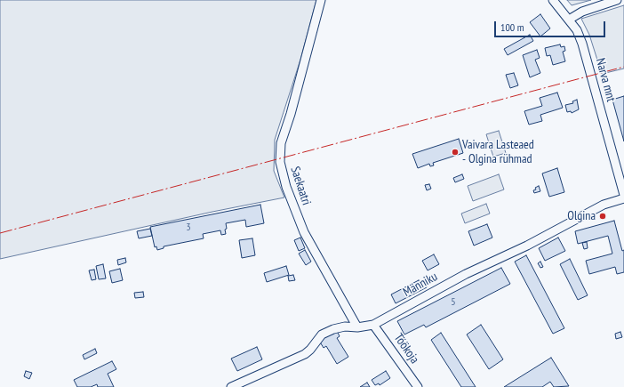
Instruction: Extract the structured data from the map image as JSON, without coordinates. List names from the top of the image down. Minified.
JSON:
{"streets":{"street":["Narva mnt","Saekaatri","Männiku","Töökoja"]},"crossings":[["Saekaatri","Männiku"],["Männiku","Töökoja"]],"places":["Vaivara Lasteaed - Olgina rühmad","Olgina"],"house_numbers":["3","5"],"scale_bar":"100 m"}
